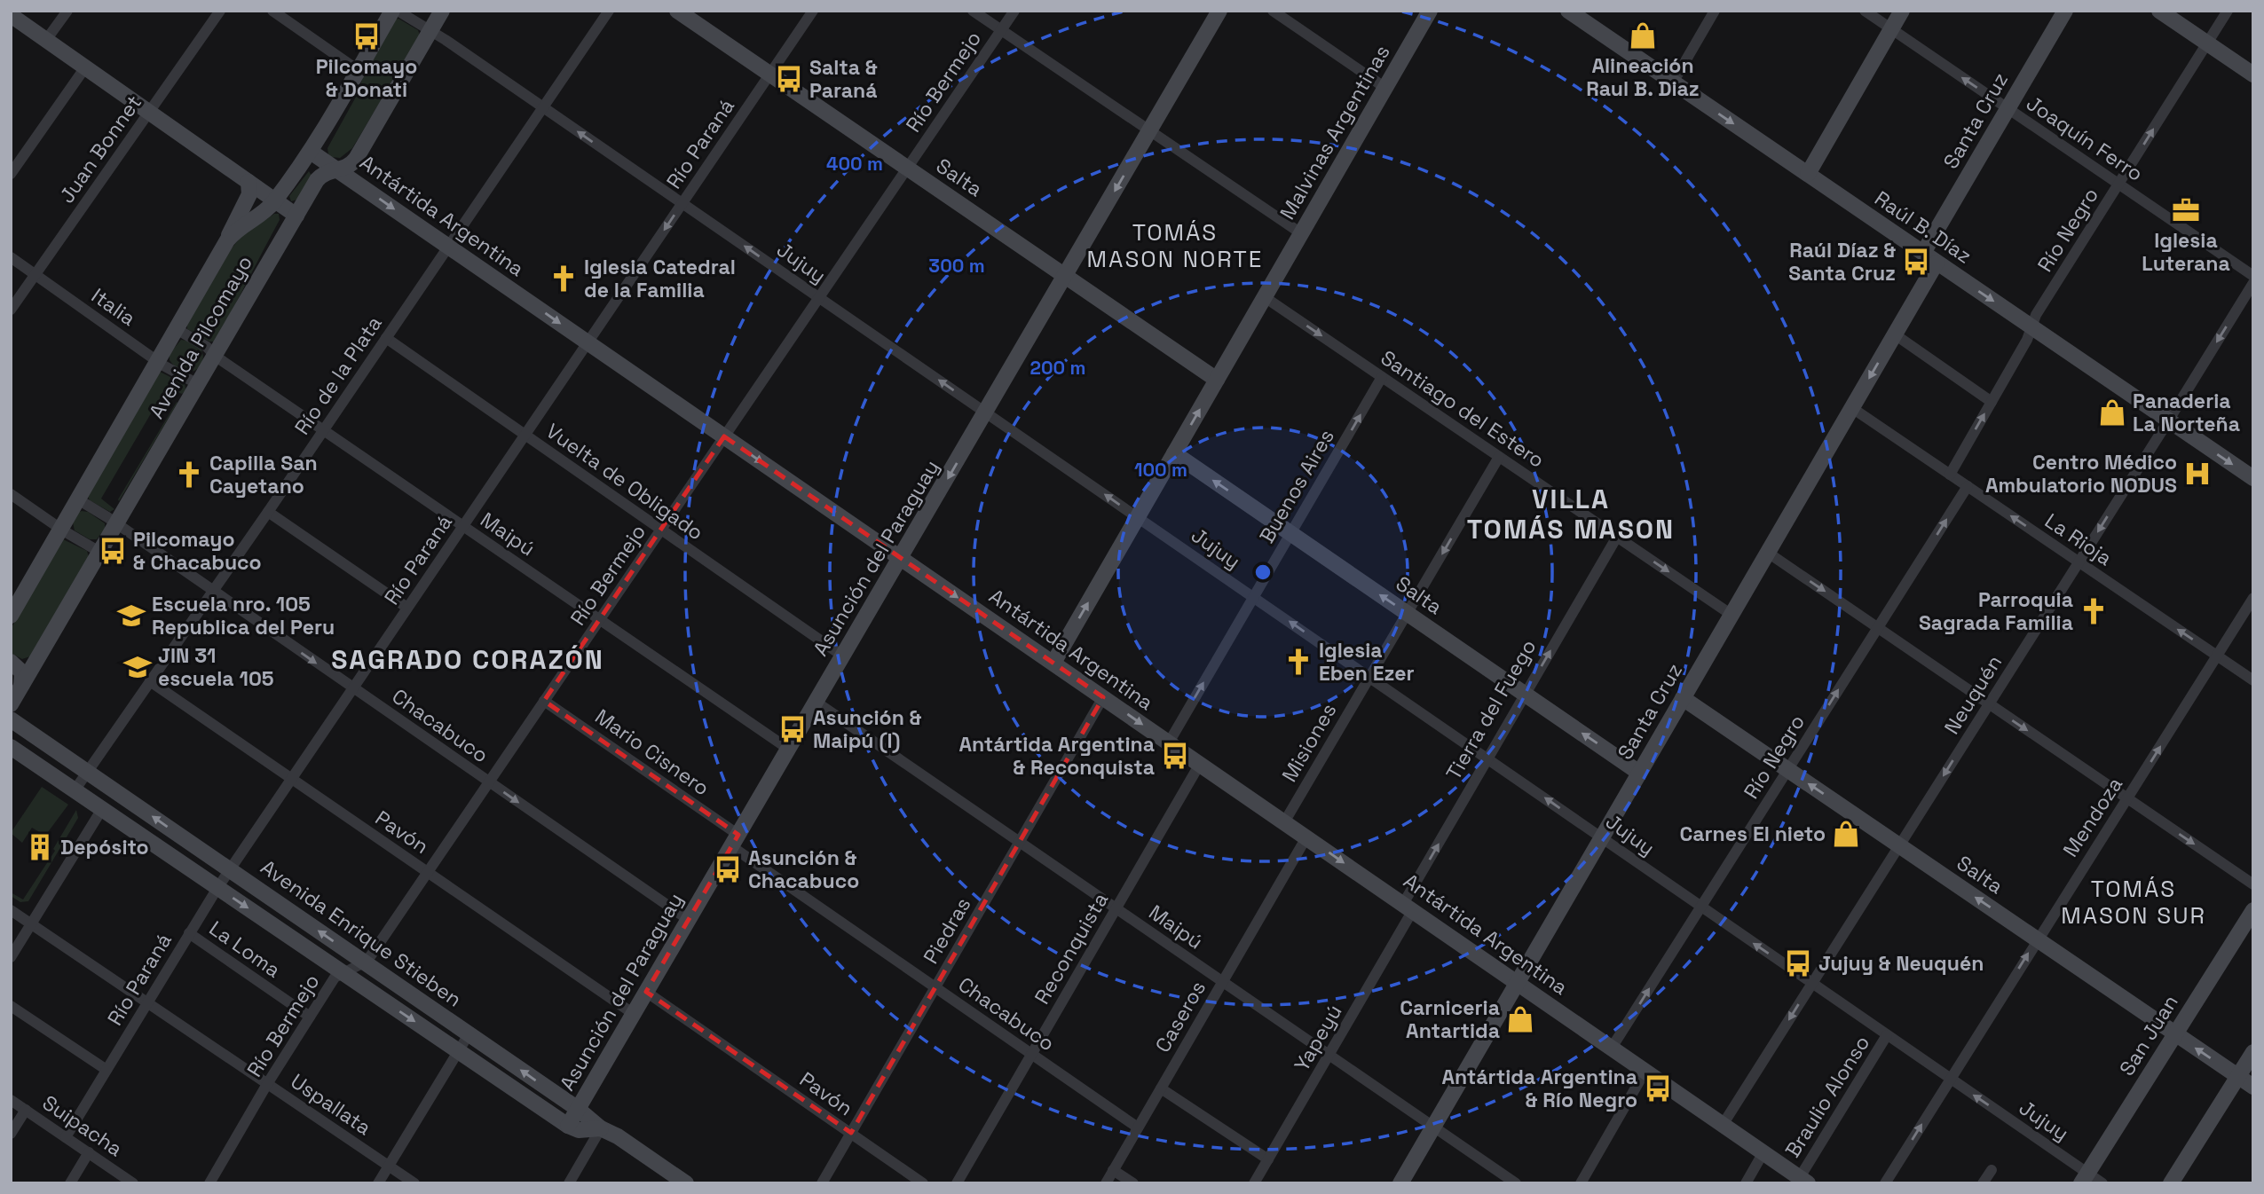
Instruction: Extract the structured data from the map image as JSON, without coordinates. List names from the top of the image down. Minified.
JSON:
{"streets":{"main road":["Santa Cruz","Malvinas Argentinas","Salta","Antártida Argentina","Raúl B. Díaz","Avenida Pilcomayo","Asunción del Paraguay","Avenida Enrique Stieben","San Juan"],"street":["Río Bermejo","Joaquín Ferro","Río Paraná","Juan Bonnet","Río Negro","Jujuy","Italia","Río de la Plata","Santiago del Estero","Vuelta de Obligado","Buenos Aires","Maipú","La Rioja","Neuquén","Tierra del Fuego","Chacabuco","Misiones","Mario Cisnero","Mendoza","Pavón","Piedras","Reconquista","La Loma","Caseros","Yapeyú","Braulio Alonso","Uspallata","Suipacha"]},"crossings":[["Río Bermejo","Salta"],["Río Bermejo","Antártida Argentina"],["Río Bermejo","Jujuy"],["Río Bermejo","Vuelta de Obligado"],["Río Bermejo","Maipú"],["Río Bermejo","Chacabuco"],["Río Bermejo","Mario Cisnero"],["Río Bermejo","Pavón"],["Río Bermejo","Avenida Enrique Stieben"],["Río Bermejo","La Loma"],["Río Bermejo","Uspallata"],["Santa Cruz","Joaquín Ferro"],["Santa Cruz","Salta"],["Santa Cruz","Antártida Argentina"],["Santa Cruz","Raúl B. Díaz"],["Santa Cruz","Jujuy"],["Santa Cruz","Santiago del Estero"],["Santa Cruz","Maipú"],["Santa Cruz","La Rioja"],["Malvinas Argentinas","Salta"],["Malvinas Argentinas","Antártida Argentina"],["Malvinas Argentinas","Jujuy"],["Malvinas Argentinas","Santiago del Estero"],["Joaquín Ferro","Río Negro"],["Río Paraná","Salta"],["Río Paraná","Antártida Argentina"],["Río Paraná","Jujuy"],["Río Paraná","Vuelta de Obligado"],["Río Paraná","Maipú"],["Río Paraná","Chacabuco"],["Río Paraná","Pavón"],["Río Paraná","Avenida Enrique Stieben"],["Río Paraná","La Loma"],["Río Paraná","Uspallata"],["Río Paraná","Suipacha"],["Juan Bonnet","Italia"],["Salta","Río Negro"],["Salta","Buenos Aires"],["Salta","Asunción del Paraguay"],["Salta","Neuquén"],["Salta","Tierra del Fuego"],["Salta","Misiones"],["Salta","Mendoza"],["Salta","San Juan"],["Antártida Argentina","Río Negro"],["Antártida Argentina","Avenida Pilcomayo"],["Antártida Argentina","Río de la Plata"],["Antártida Argentina","Buenos Aires"],["Antártida Argentina","Asunción del Paraguay"],["Antártida Argentina","Neuquén"],["Antártida Argentina","Tierra del Fuego"],["Antártida Argentina","Misiones"],["Antártida Argentina","Piedras"],["Antártida Argentina","Reconquista"],["Antártida Argentina","Caseros"],["Antártida Argentina","Yapeyú"],["Antártida Argentina","Braulio Alonso"],["Raúl B. Díaz","Río Negro"],["Raúl B. Díaz","Neuquén"],["Río Negro","Jujuy"],["Río Negro","La Rioja"],["Jujuy","Avenida Pilcomayo"],["Jujuy","Río de la Plata"],["Jujuy","Buenos Aires"],["Jujuy","Asunción del Paraguay"],["Jujuy","Neuquén"],["Jujuy","Tierra del Fuego"],["Jujuy","Misiones"],["Jujuy","Mendoza"],["Jujuy","San Juan"],["Jujuy","Braulio Alonso"],["Italia","Avenida Pilcomayo"],["Avenida Pilcomayo","Maipú"],["Avenida Pilcomayo","Chacabuco"],["Río de la Plata","Vuelta de Obligado"],["Río de la Plata","Maipú"],["Río de la Plata","Chacabuco"],["Río de la Plata","Pavón"],["Río de la Plata","Avenida Enrique Stieben"],["Santiago del Estero","Buenos Aires"],["Santiago del Estero","Tierra del Fuego"],["Santiago del Estero","Misiones"],["Vuelta de Obligado","Asunción del Paraguay"],["Maipú","Asunción del Paraguay"],["Maipú","Piedras"],["Maipú","Reconquista"],["Maipú","Caseros"],["Maipú","Yapeyú"],["La Rioja","Neuquén"],["La Rioja","Mendoza"],["Asunción del Paraguay","Chacabuco"],["Asunción del Paraguay","Mario Cisnero"],["Asunción del Paraguay","Pavón"],["Asunción del Paraguay","Avenida Enrique Stieben"],["Tierra del Fuego","Yapeyú"],["Chacabuco","Mario Cisnero"],["Chacabuco","Piedras"],["Chacabuco","Reconquista"],["Chacabuco","Caseros"],["Pavón","Piedras"]],"one_way":["Salta","Antártida Argentina","Raúl B. Díaz","Río Negro","Jujuy","Santiago del Estero","Buenos Aires","La Rioja","Neuquén","Tierra del Fuego","Misiones","Mendoza"],"districts":["TOMÁS MASON NORTE","VILLA TOMÁS MASON","SAGRADO CORAZÓN","TOMÁS MASON SUR"],"places":{"shop":["Alineación Raul B. Diaz","Panaderia La Norteña","Carnes El nieto","Carniceria Antartida"],"bus stop":["Pilcomayo & Donati","Salta & Paraná","Raúl Díaz & Santa Cruz","Pilcomayo & Chacabuco","Asunción & Maipú (I)","Antártida Argentina & Reconquista","Asunción & Chacabuco","Jujuy & Neuquén","Antártida Argentina & Río Negro"],"office":["Iglesia Luterana"],"church":["Iglesia Catedral de la Familia","Capilla San Cayetano","Parroquia Sagrada Familia","Iglesia Eben Ezer"],"hospital":["Centro Médico Ambulatorio NODUS"],"school or university":["Escuela nro. 105 Republica del Peru","JIN 31 escuela 105"],"building":["Depósito"]},"rings":["400 m","300 m","200 m","100 m"]}
